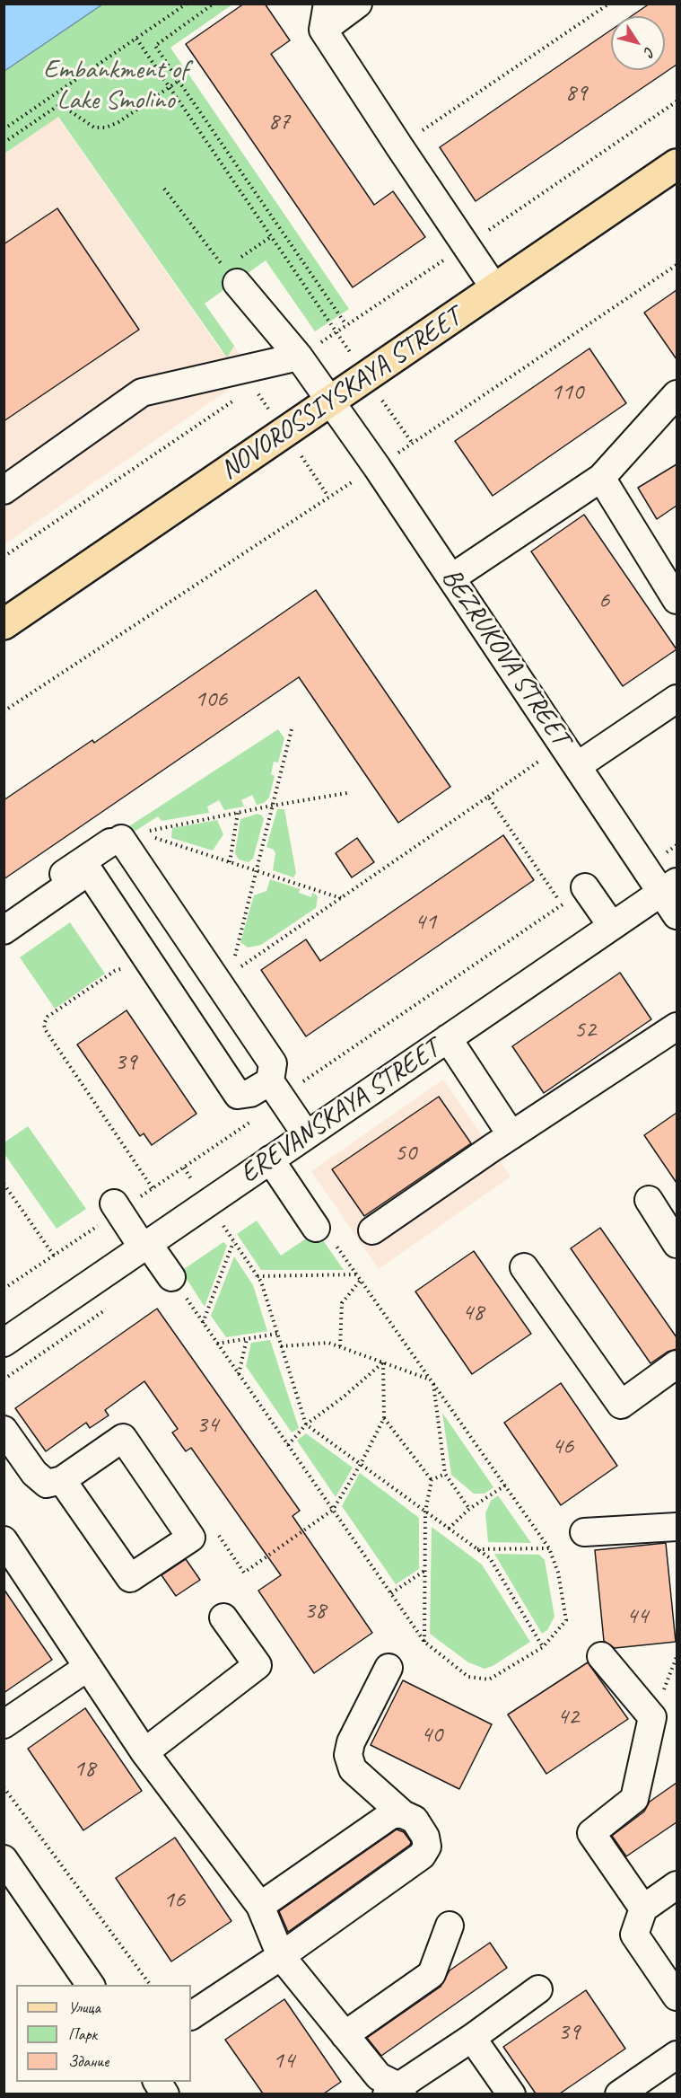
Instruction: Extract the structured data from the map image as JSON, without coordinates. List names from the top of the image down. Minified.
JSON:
{"streets":{"main road":["NOVOROSSIYSKAYA STREET"],"street":["BEZRUKOVA STREET","EREVANSKAYA STREET"]},"crossings":[["NOVOROSSIYSKAYA STREET","BEZRUKOVA STREET"],["BEZRUKOVA STREET","EREVANSKAYA STREET"]],"parks":["Embankment of Lake Smolino"],"house_numbers":["89","87","110","6","106","41","52","39","50","48","34","46","38","44","42","40","18","16","39","14"],"legend":["Улица","Парк","Здание"],"north":"bottom right"}
